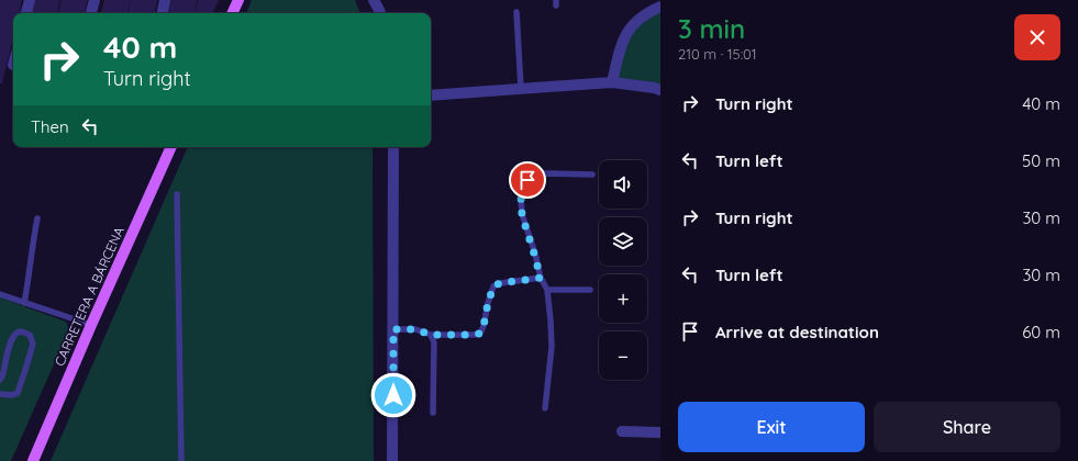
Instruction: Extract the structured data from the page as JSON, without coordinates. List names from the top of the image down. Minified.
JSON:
{"streets":{"main road":["CARRETERA A BÁRCENA"]},"page":{"heading":["3 min","210 m · 15:01"],"turn":["40 m","Turn right"],"list":[{"name":"Turn right","value":"40 m"},{"name":"Turn left","value":"50 m"},{"name":"Turn right","value":"30 m"},{"name":"Turn left","value":"30 m"},{"name":"Arrive at destination","value":"60 m"}],"then":"Then","map_buttons":["+","−"],"buttons":["Exit","Share"]}}
